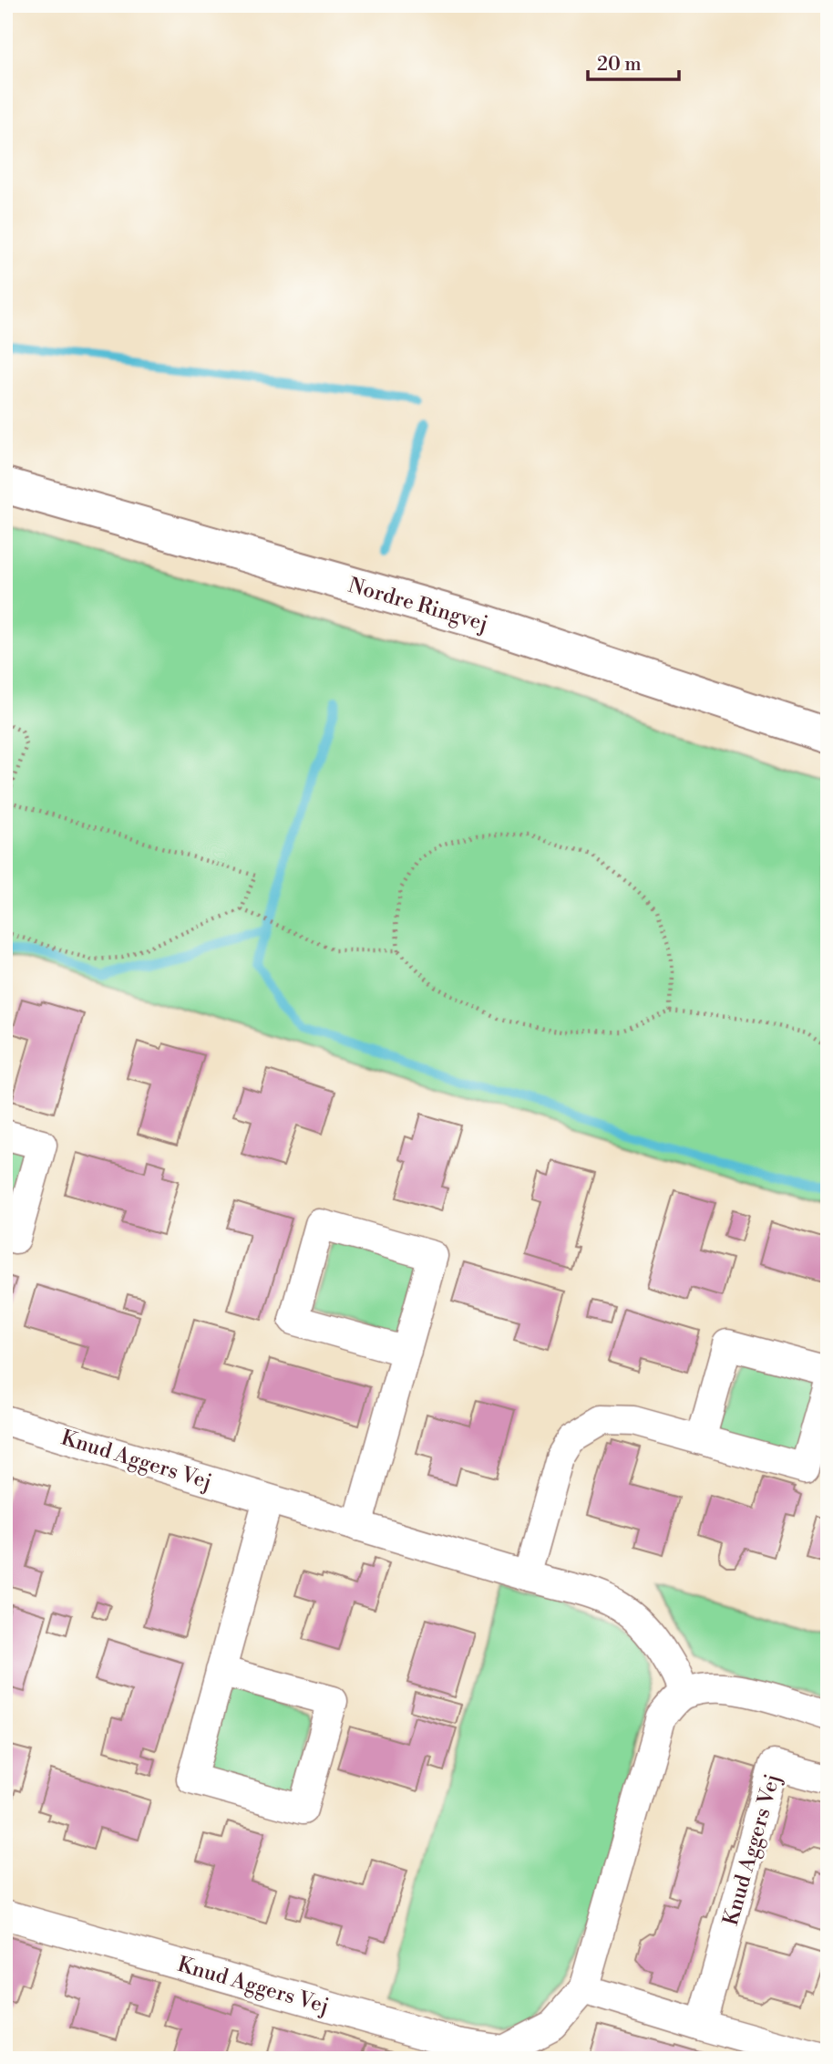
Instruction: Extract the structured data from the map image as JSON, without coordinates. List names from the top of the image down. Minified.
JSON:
{"streets":{"main road":["Nordre Ringvej"],"street":["Knud Aggers Vej"]},"scale_bar":"20 m"}
